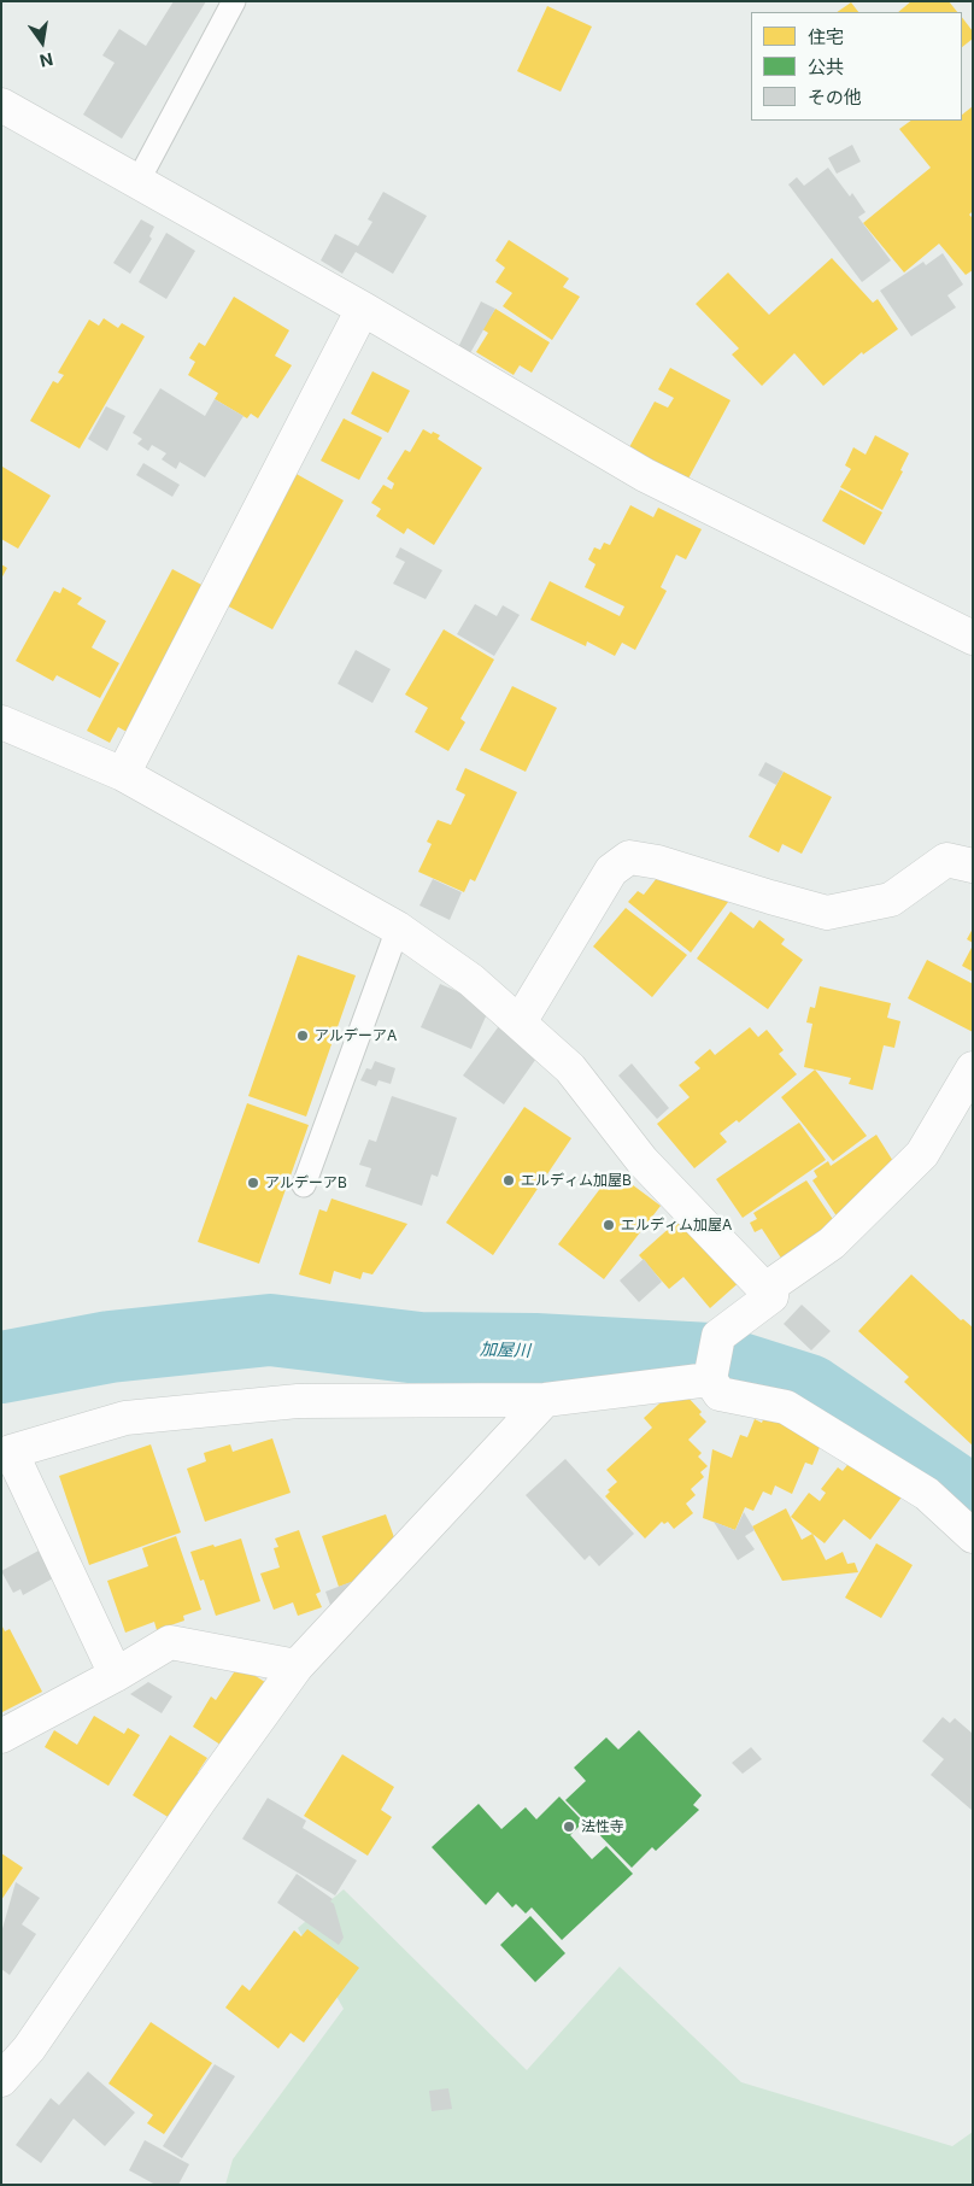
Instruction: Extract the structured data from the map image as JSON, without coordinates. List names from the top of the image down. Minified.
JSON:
{"water":["加屋川"],"places":["アルデーアA","エルディム加屋B","アルデーアB","エルディム加屋A","法性寺"],"legend":["住宅","公共","その他"],"north":"bottom"}
